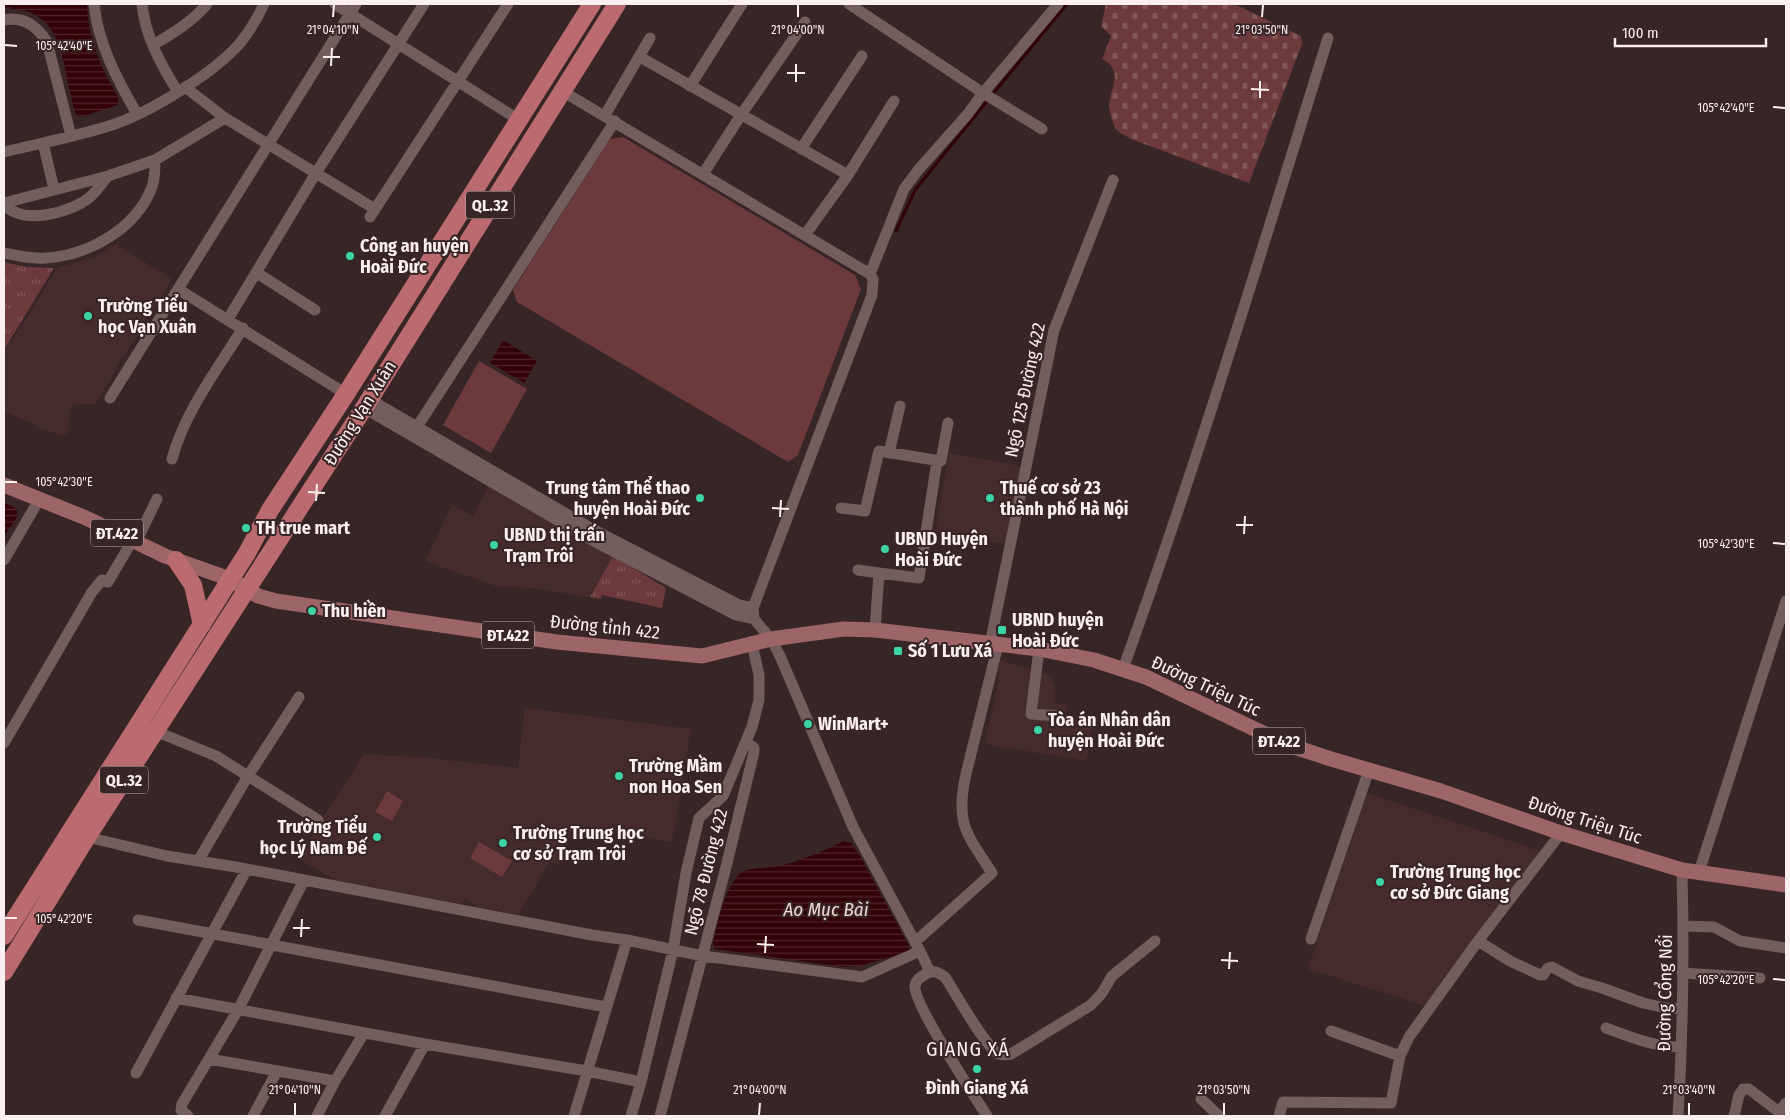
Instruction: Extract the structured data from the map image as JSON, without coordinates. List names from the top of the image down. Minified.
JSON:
{"streets":{"highway":["QL.32","Đường Vạn Xuân"],"main road":["ĐT.422","Đường tỉnh 422","Đường Triệu Túc"],"street":["Ngõ 125 Đường 422","Ngõ 78 Đường 422","Đường Cổng Nổi"]},"crossings":[["Ngõ 125 Đường 422","Đường Triệu Túc"],["Đường Vạn Xuân","ĐT.422"],["Đường Vạn Xuân","Đường tỉnh 422"],["ĐT.422","Đường tỉnh 422"],["Đường tỉnh 422","Đường Triệu Túc"],["Đường Triệu Túc","Đường Cổng Nổi"]],"districts":["GIANG XÁ"],"water":["Ao Mục Bài"],"places":{"other":["Công an huyện Hoài Đức","Trường Tiểu học Vạn Xuân","Trung tâm Thể thao huyện Hoài Đức","Thuế cơ sở 23 thành phố Hà Nội","TH true mart","UBND thị trấn Trạm Trôi","UBND Huyện Hoài Đức","Thu hiền","WinMart+","Tòa án Nhân dân huyện Hoài Đức","Trường Mầm non Hoa Sen","Trường Tiểu học Lý Nam Đế","Trường Trung học cơ sở Trạm Trôi","Trường Trung học cơ sở Đức Giang","Đình Giang Xá"],"transit":["UBND huyện Hoài Đức","Số 1 Lưu Xá"]},"scale_bar":"100 m","coordinates":["21°04'10\"N","21°04'00\"N","21°03'50\"N","105°42'40\"E","105°42'30\"E","105°42'20\"E","21°03'40\"N"]}
